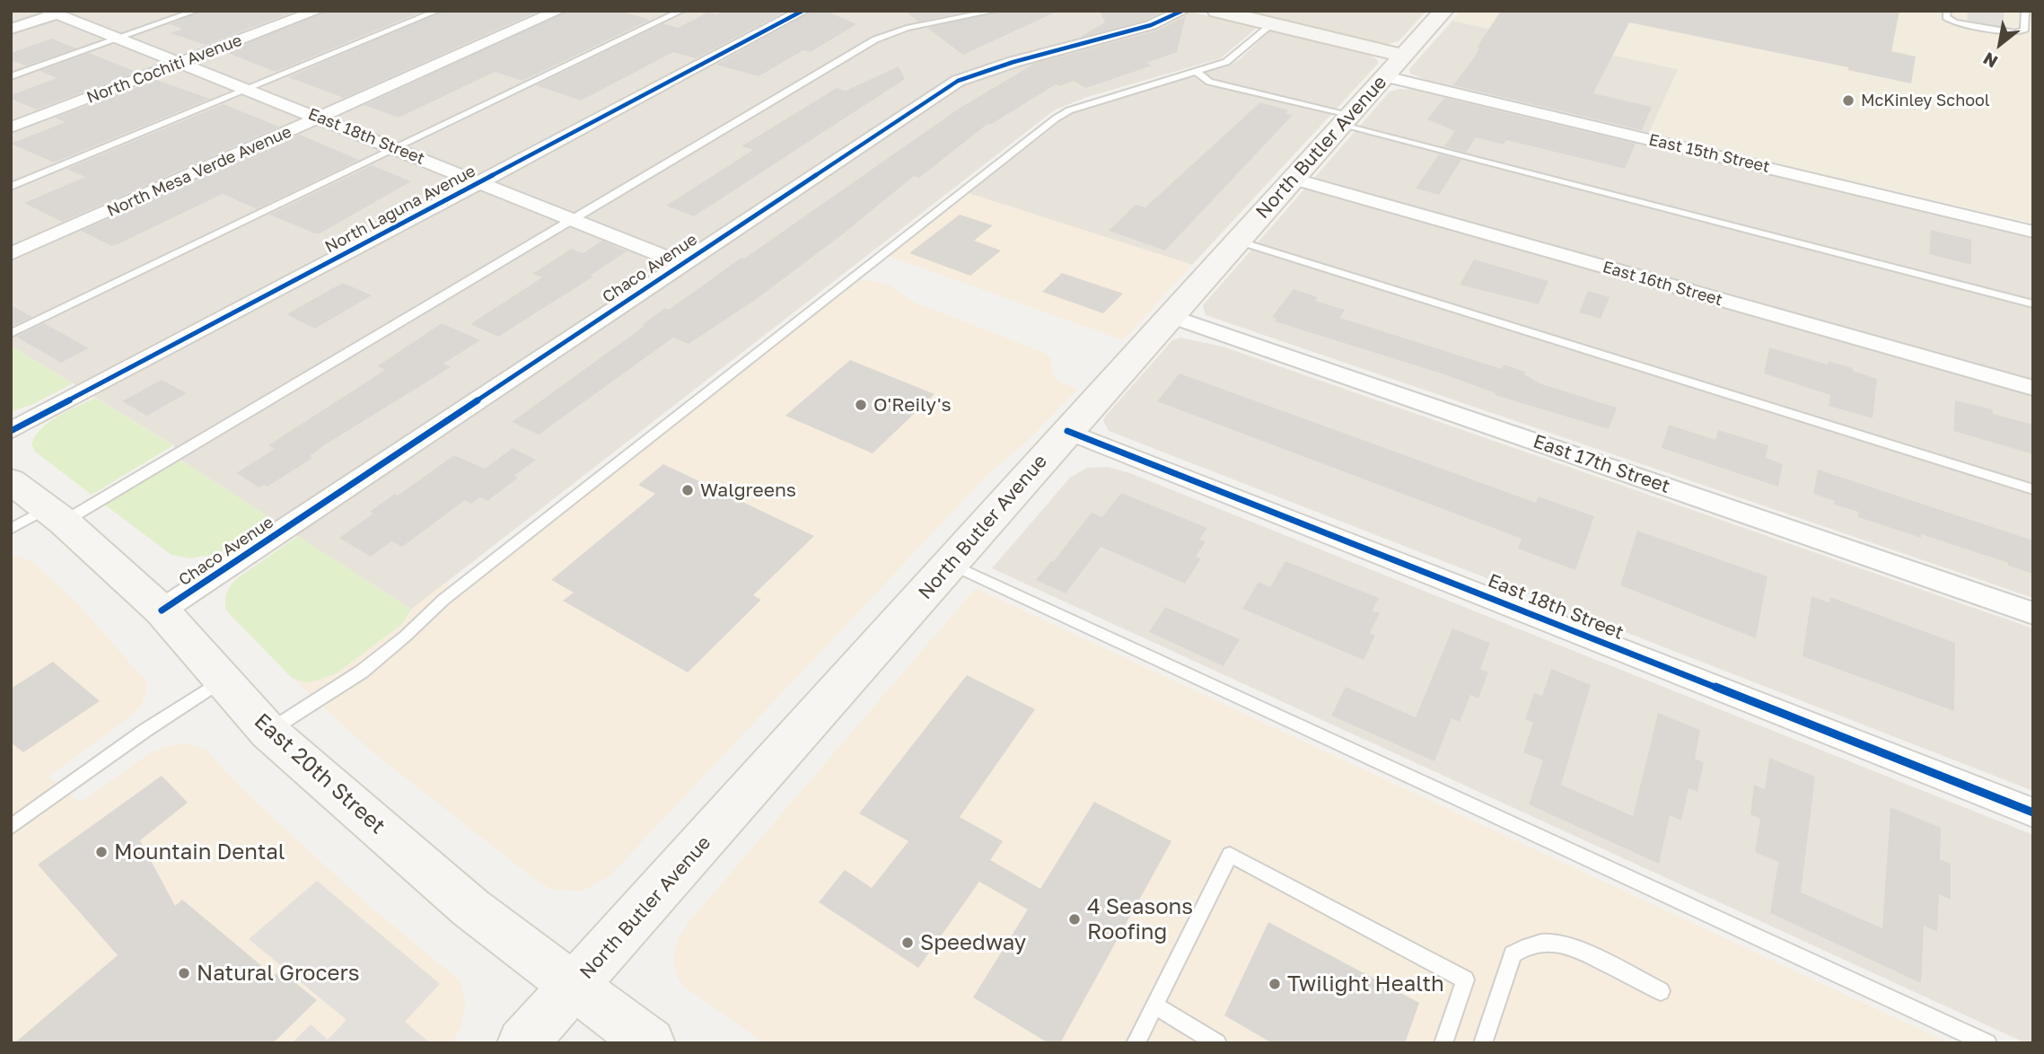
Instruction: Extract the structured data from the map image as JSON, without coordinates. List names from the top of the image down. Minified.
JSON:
{"streets":{"main road":["North Butler Avenue","East 20th Street"],"street":["North Cochiti Avenue","East 18th Street","East 15th Street","North Mesa Verde Avenue","North Laguna Avenue","Chaco Avenue","East 16th Street","East 17th Street"]},"crossings":[["North Cochiti Avenue","East 18th Street"],["East 18th Street","North Butler Avenue"],["East 18th Street","North Mesa Verde Avenue"],["East 18th Street","North Laguna Avenue"],["East 18th Street","Chaco Avenue"],["North Butler Avenue","East 15th Street"],["North Butler Avenue","East 16th Street"],["North Butler Avenue","East 17th Street"],["North Butler Avenue","East 20th Street"],["Chaco Avenue","East 20th Street"]],"places":["McKinley School","O'Reily's","Walgreens","Mountain Dental","4 Seasons Roofing","Speedway","Natural Grocers","Twilight Health"],"north":"bottom left"}
